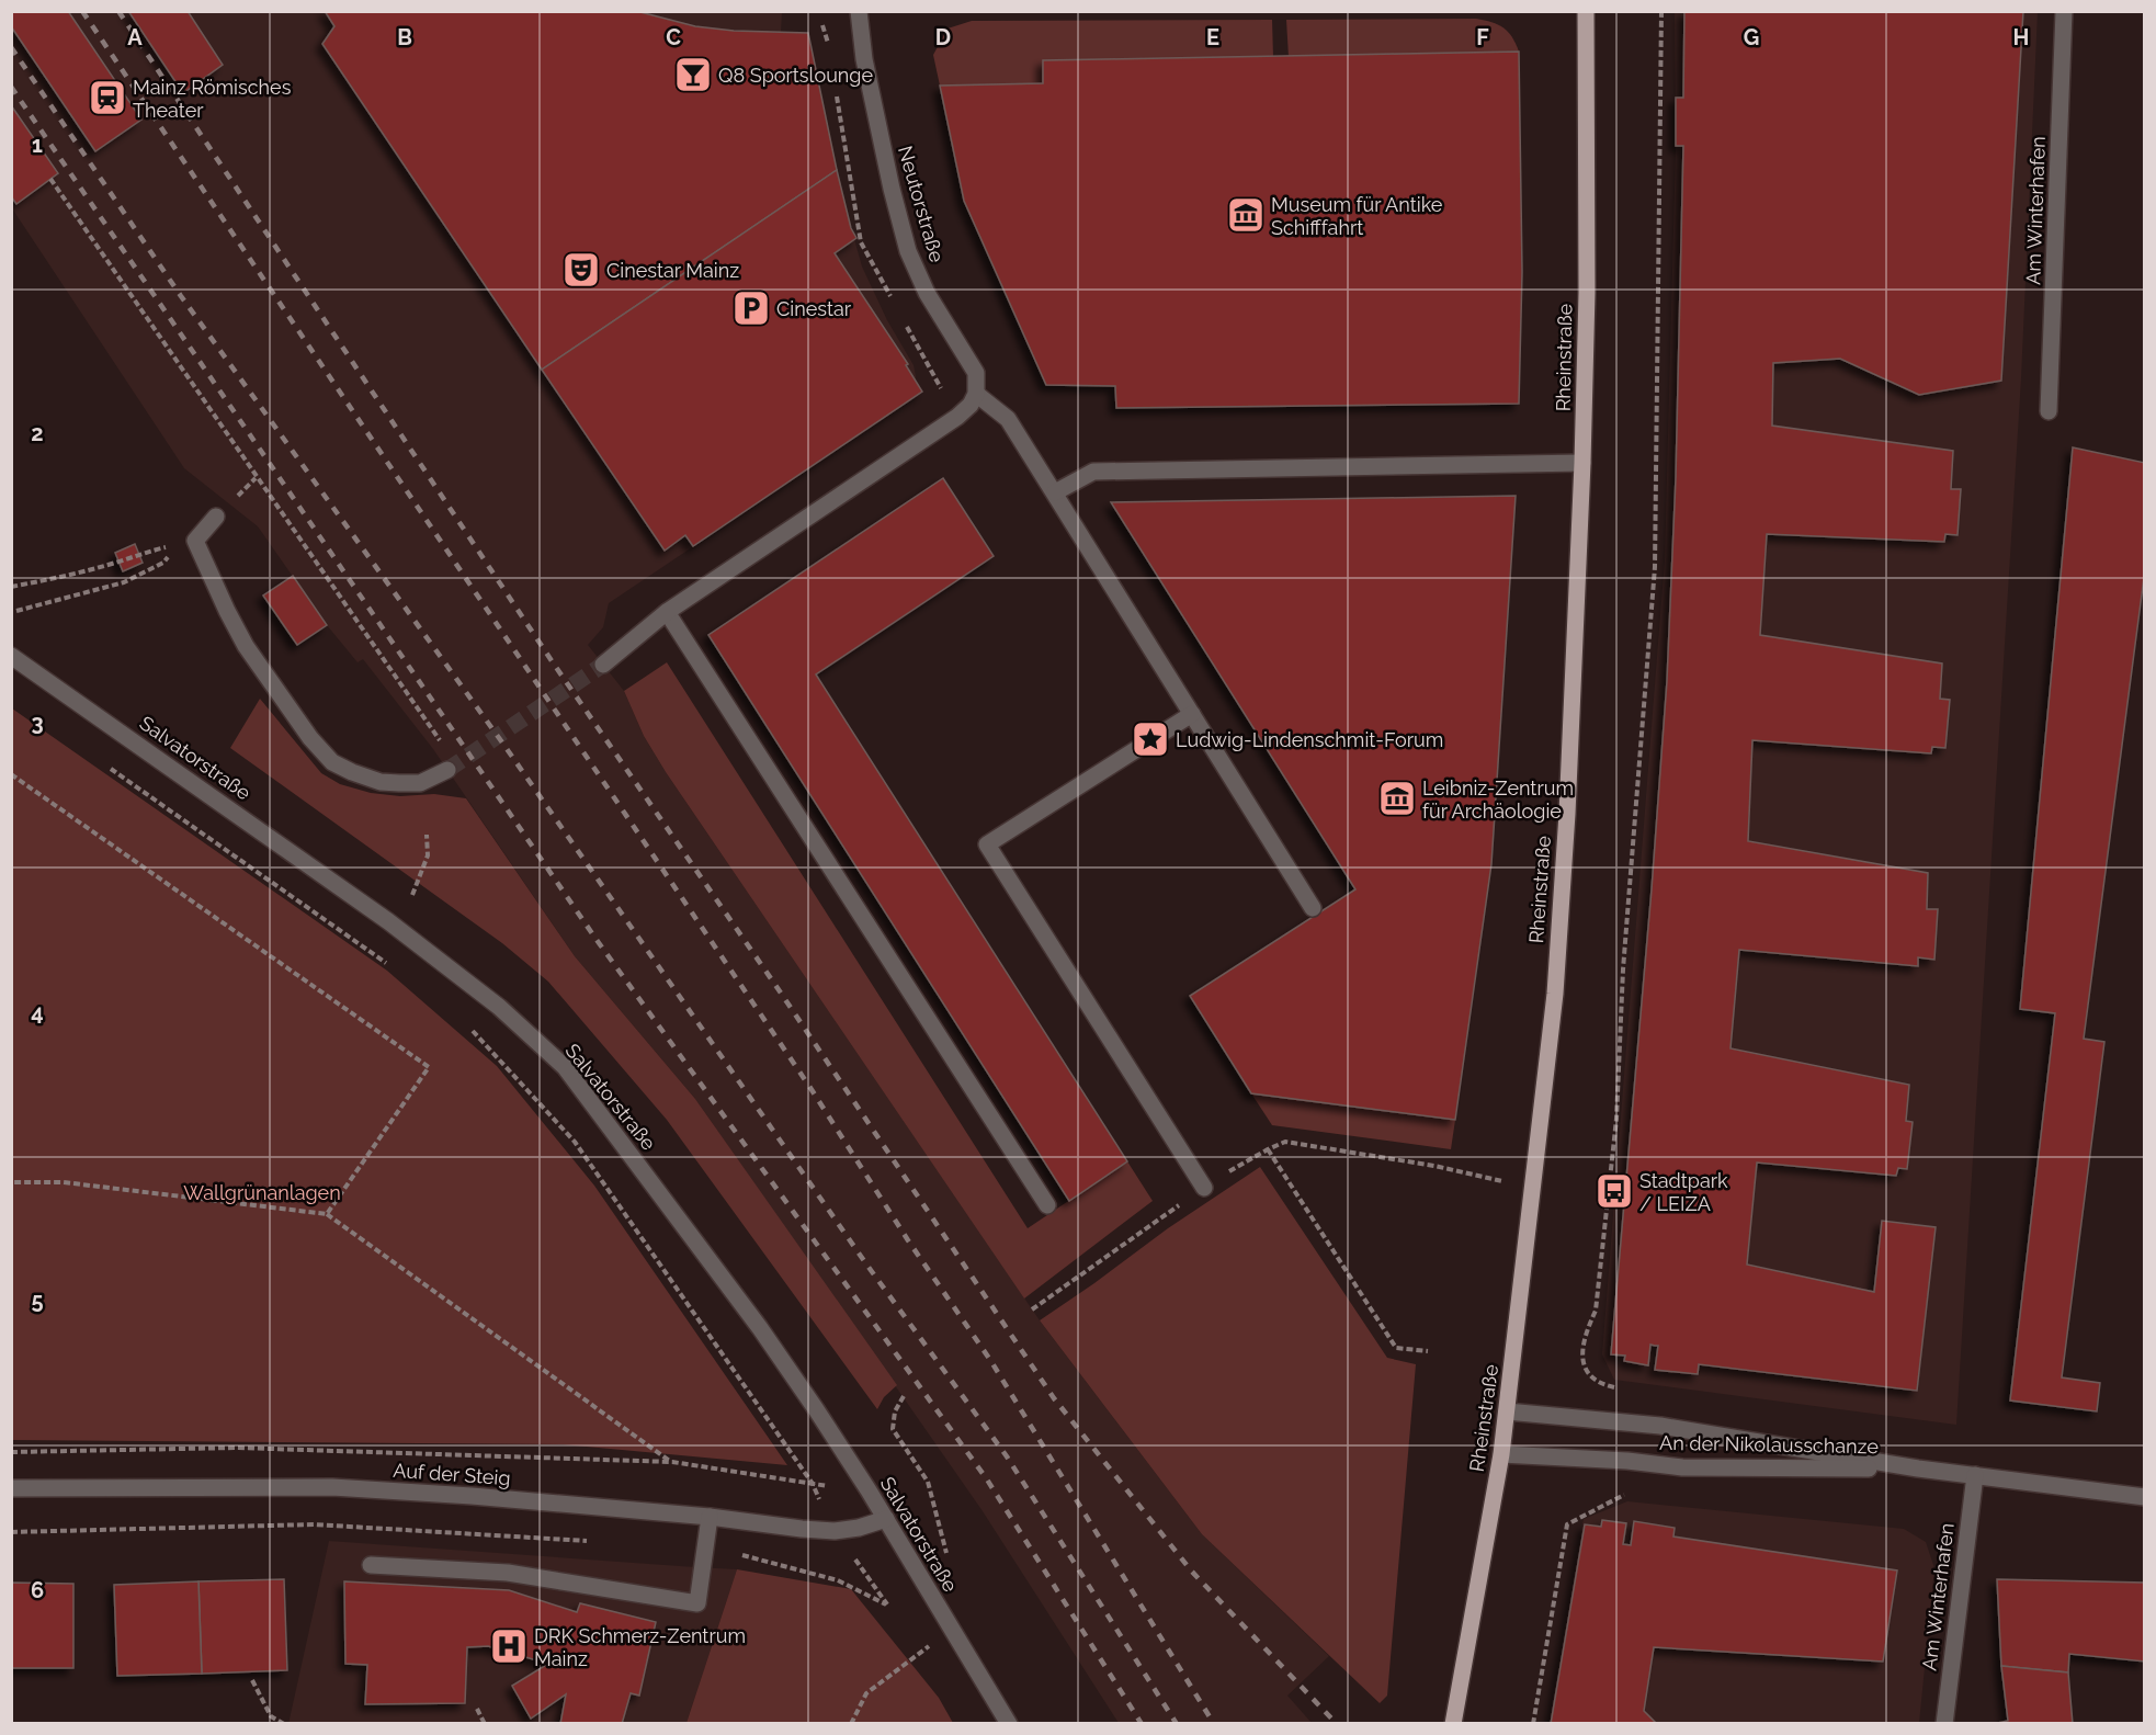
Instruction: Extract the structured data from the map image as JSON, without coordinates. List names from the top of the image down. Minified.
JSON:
{"streets":{"main road":["Rheinstraße"],"street":["Neutorstraße","Am Winterhafen","Salvatorstraße","An der Nikolausschanze","Auf der Steig"]},"crossings":[["Am Winterhafen","An der Nikolausschanze"],["Rheinstraße","An der Nikolausschanze"],["Salvatorstraße","Auf der Steig"]],"parks":["Wallgrünanlagen"],"places":{"bar":["Q8 Sportslounge"],"station":["Mainz Römisches Theater"],"museum":["Museum für Antike Schifffahrt","Leibniz-Zentrum für Archäologie"],"theatre":["Cinestar Mainz"],"parking":["Cinestar"],"place":["Ludwig-Lindenschmit-Forum"],"bus stop":["Stadtpark / LEIZA"],"hospital":["DRK Schmerz-Zentrum Mainz"]},"grid":{"columns":["A","B","C","D","E","F","G","H"],"rows":["1","2","3","4","5","6"]}}
